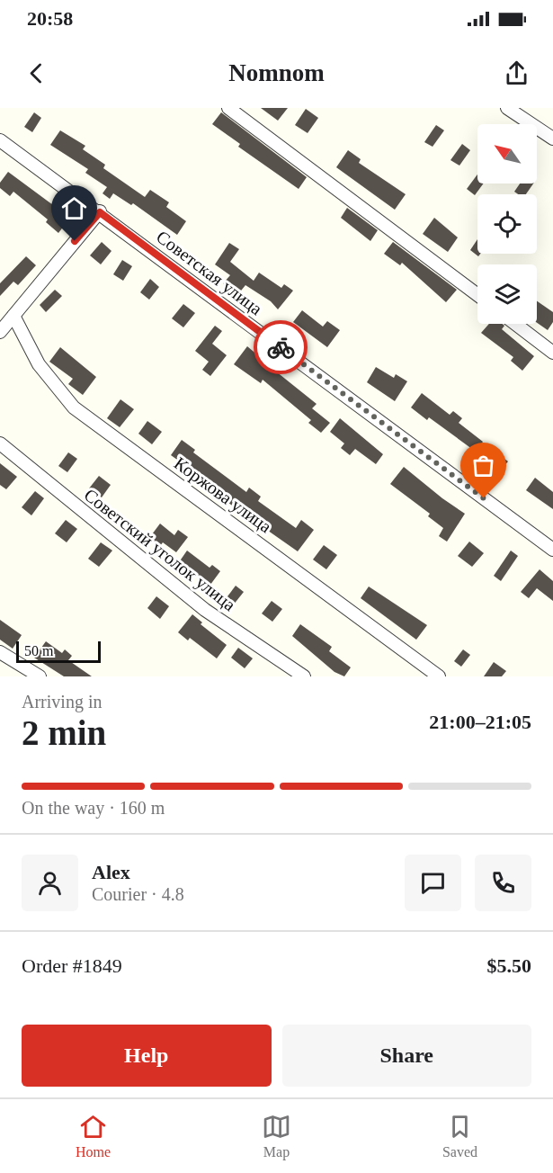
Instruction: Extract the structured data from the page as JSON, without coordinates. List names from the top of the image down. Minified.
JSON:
{"streets":{"street":["Советская улица","Коржова улица","Советский уголок улица"]},"scale_bar":"50 m","north":"top left","page":{"status":"20:58","header":"Nomnom","scale":"50 m","heading":["2 min","Arriving in","21:00–21:05"],"panel":["Alex","Courier · 4.8","Order #1849","$5.50"],"bar":"On the way · 160 m","buttons":["Help","Share"],"tabs":["Home","Map","Saved"]}}
